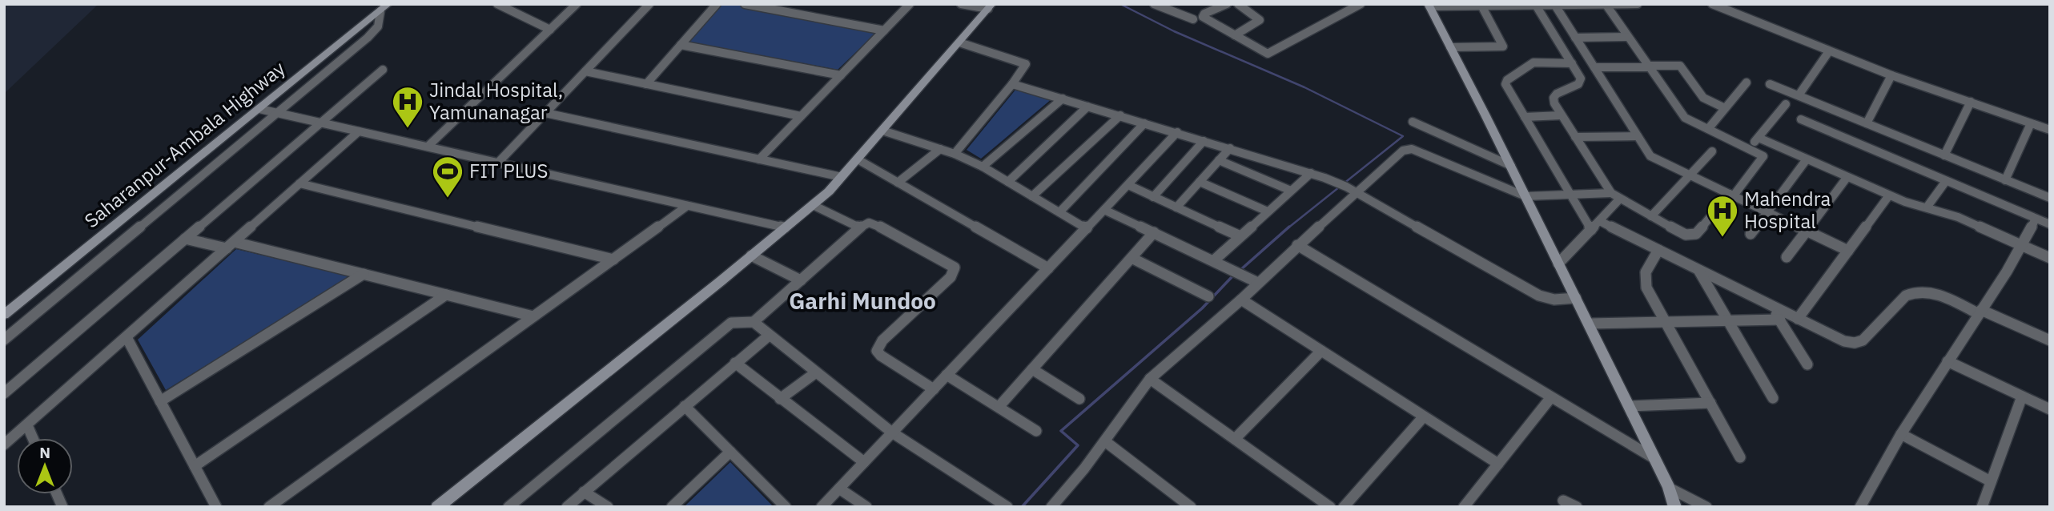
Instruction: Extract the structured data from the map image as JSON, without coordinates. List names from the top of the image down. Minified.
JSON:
{"streets":{"street":["Saharanpur-Ambala Highway"]},"districts":["Garhi Mundoo"],"places":{"hospital":["Jindal Hospital, Yamunanagar","Mahendra Hospital"],"sports":["FIT PLUS"]},"north":"top"}
